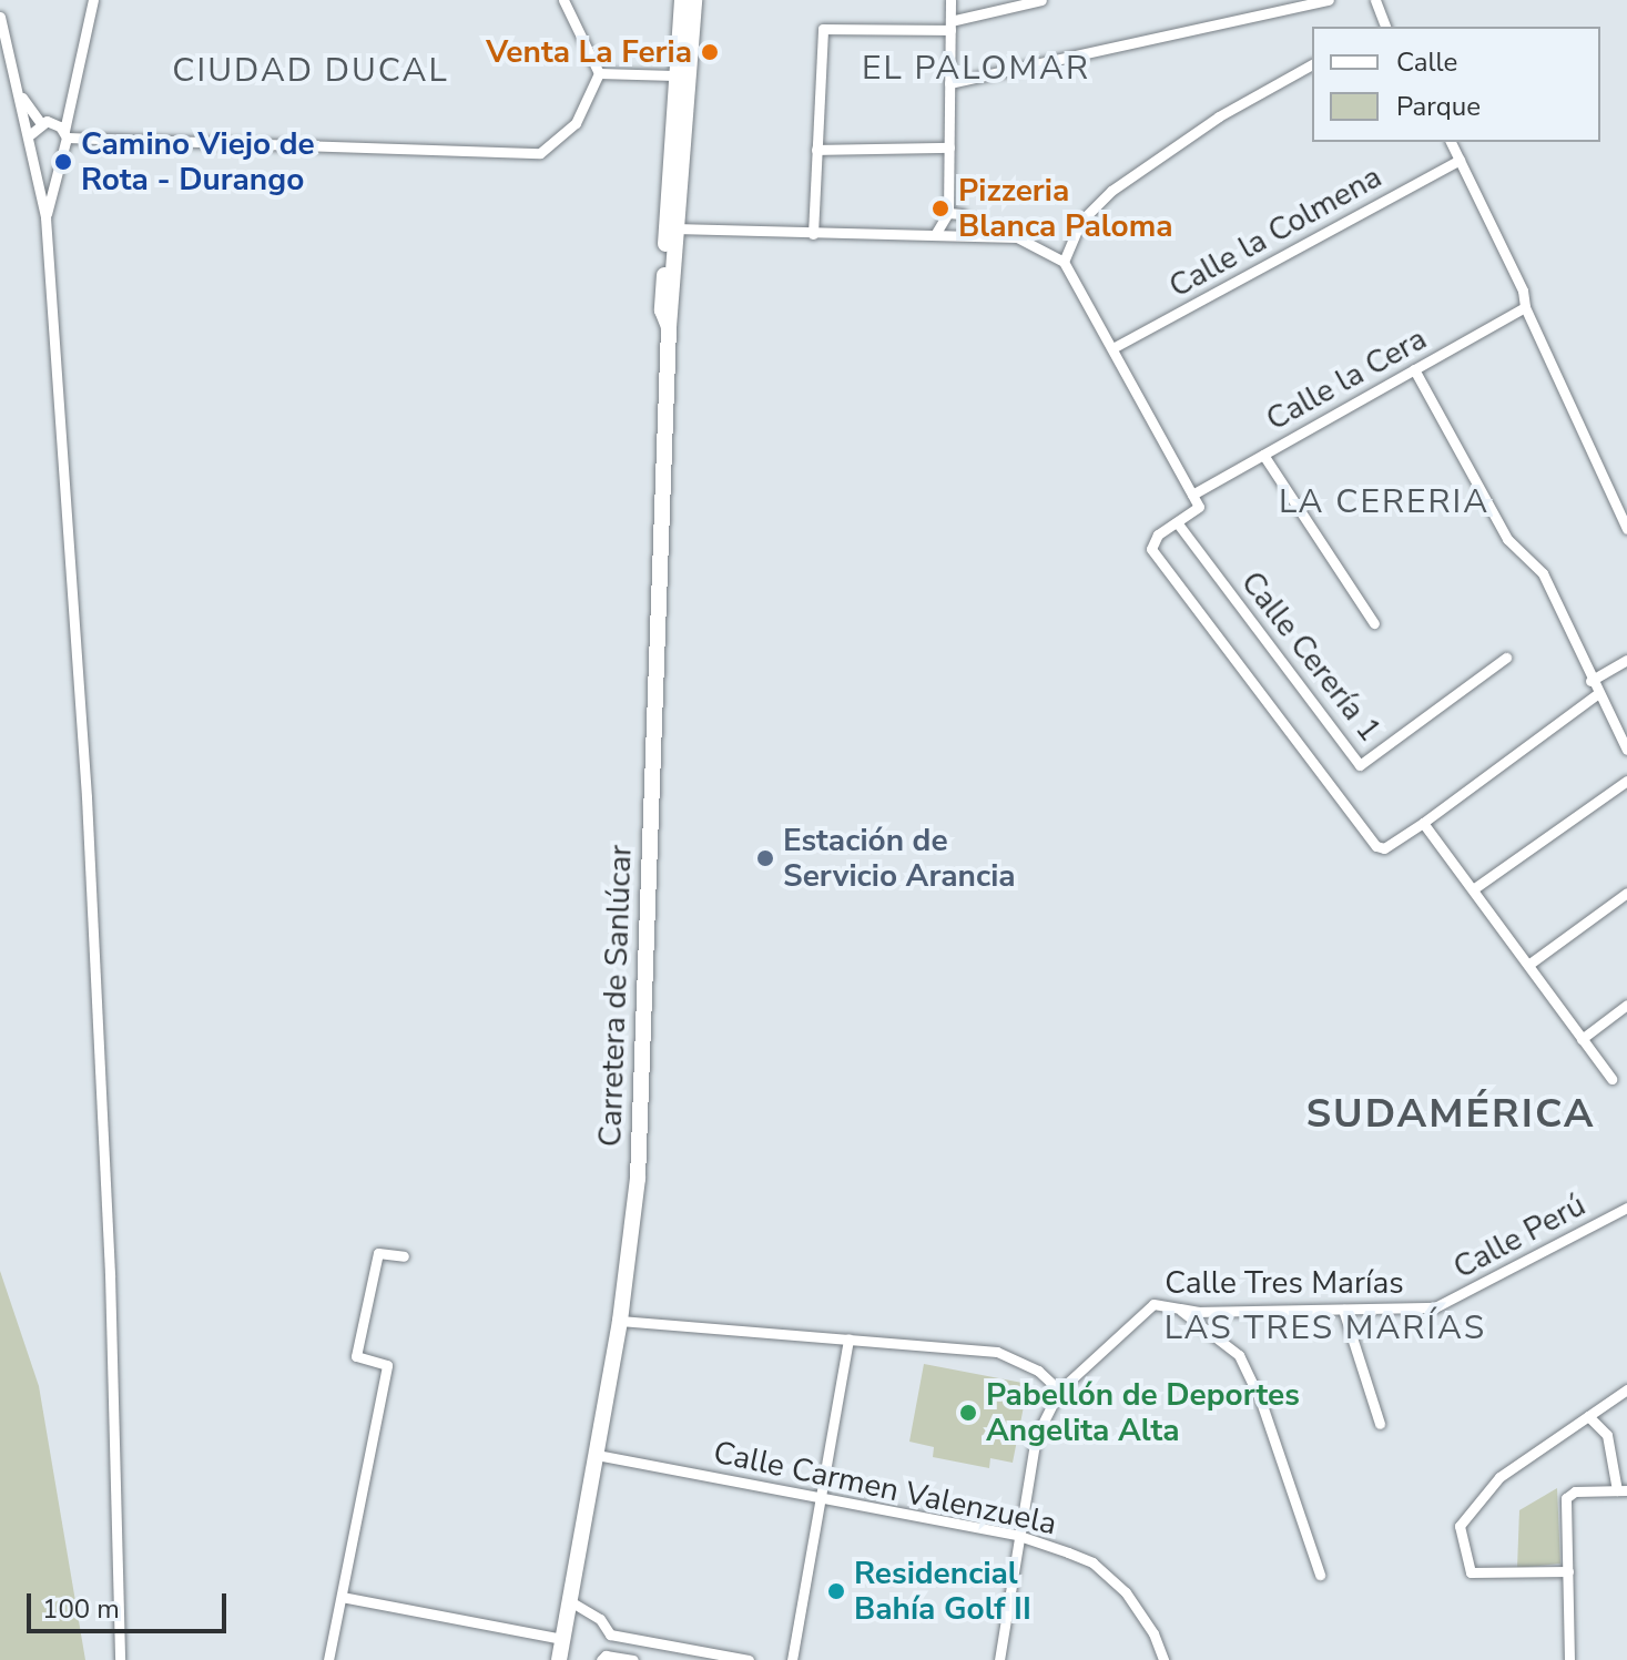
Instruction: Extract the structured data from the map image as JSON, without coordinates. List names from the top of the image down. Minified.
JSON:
{"streets":{"main road":["Carretera de Sanlúcar"],"street":["Calle la Colmena","Calle la Cera","Calle Cerería 1","Calle Perú","Calle Tres Marías","Calle Carmen Valenzuela"]},"crossings":[["Carretera de Sanlúcar","Calle Carmen Valenzuela"],["Calle Perú","Calle Tres Marías"]],"districts":["EL PALOMAR","CIUDAD DUCAL","LA CERERIA","SUDAMÉRICA","LAS TRES MARÍAS"],"places":["Venta La Feria","Camino Viejo de Rota - Durango","Pizzeria Blanca Paloma","Estación de Servicio Arancia","Pabellón de Deportes Angelita Alta","Residencial Bahía Golf II"],"legend":["Calle","Parque"],"scale_bar":"100 m"}
